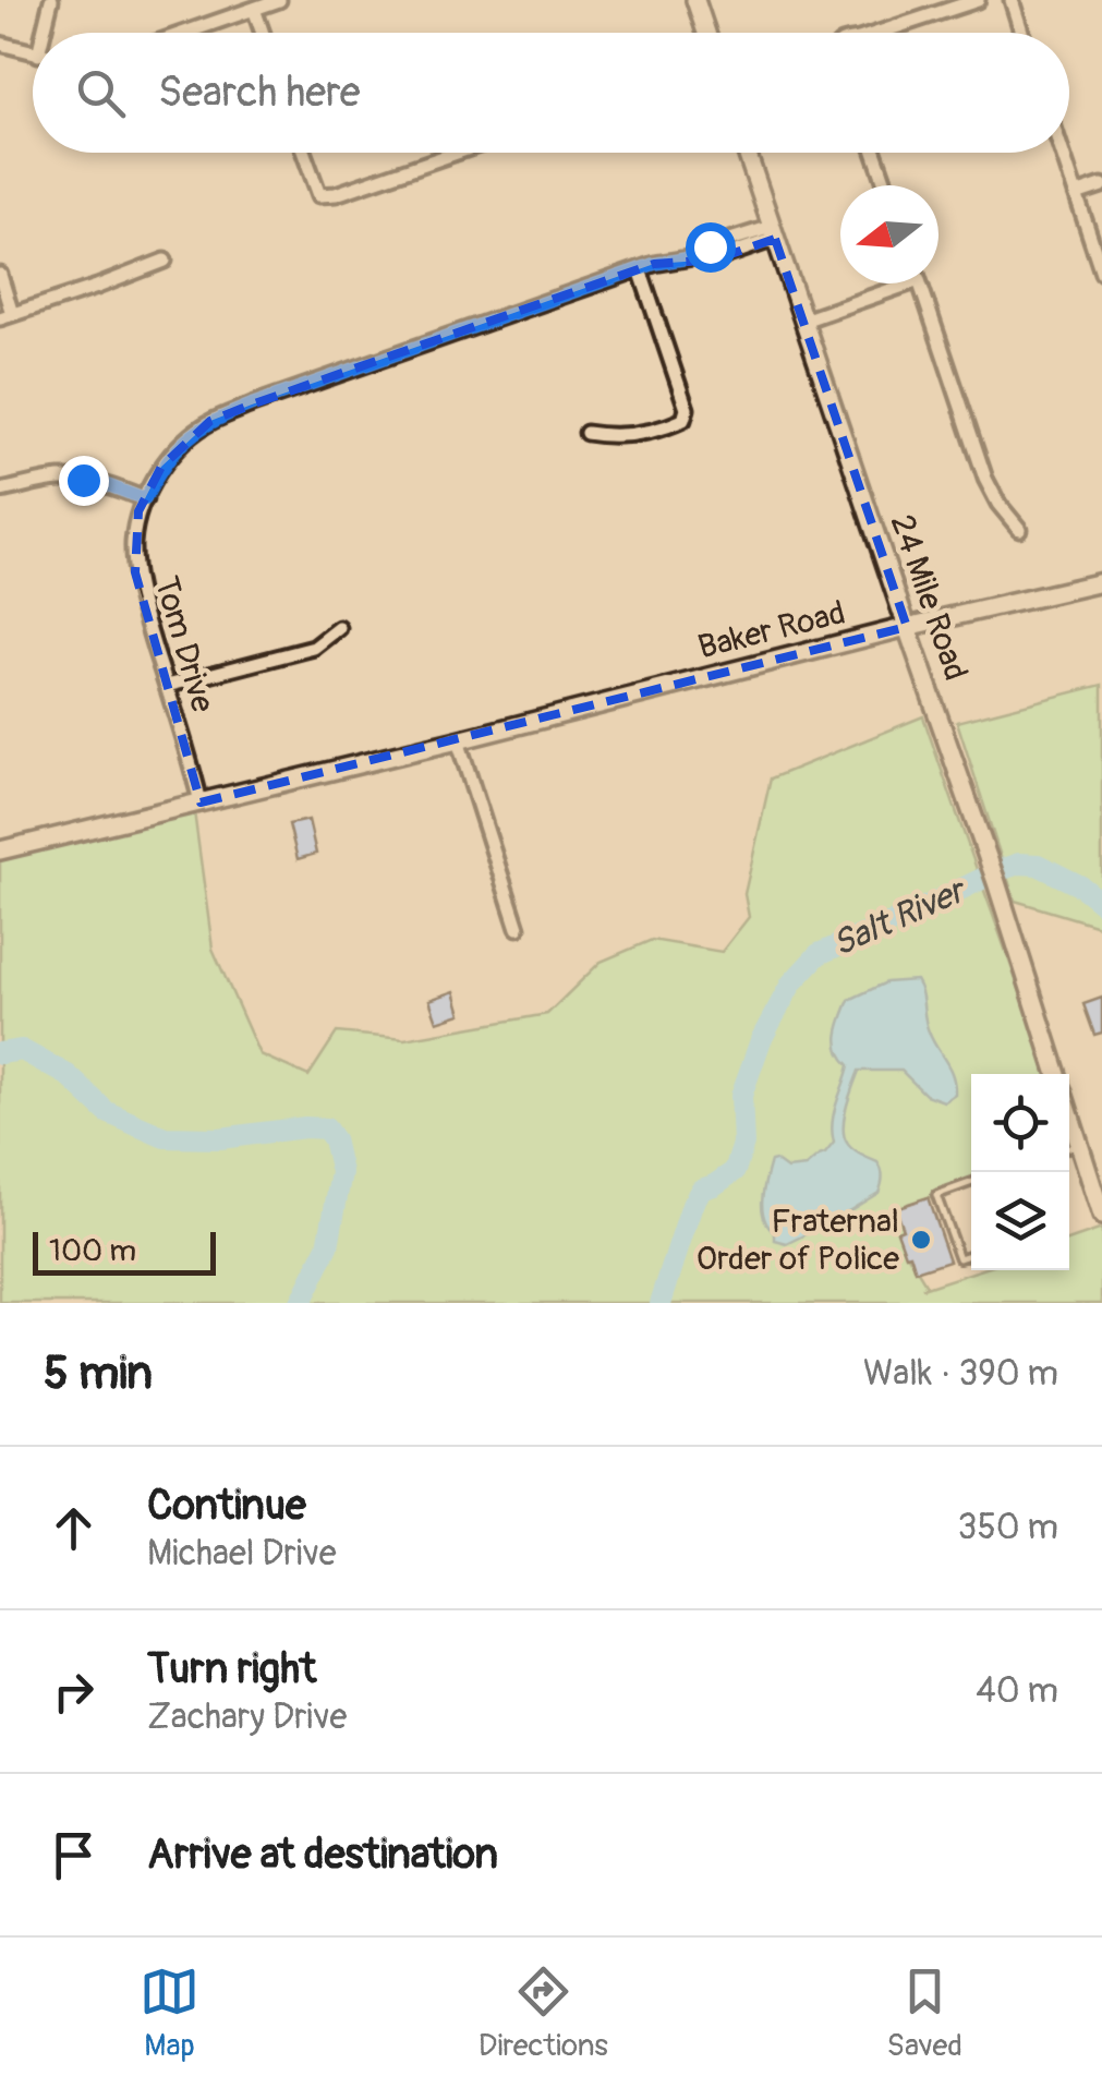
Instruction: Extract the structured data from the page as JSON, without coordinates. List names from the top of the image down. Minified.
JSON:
{"streets":{"street":["24 Mile Road","Baker Road","Tom Drive"]},"crossings":[["24 Mile Road","Baker Road"],["24 Mile Road","Tom Drive"],["Baker Road","Tom Drive"]],"water":["Salt River"],"places":["Fraternal Order of Police"],"scale_bar":"100 m","north":"left","page":{"search":"Search here","scale":"100 m","heading":["5 min","Walk · 390 m"],"list":[["Continue","Michael Drive","350 m"],["Turn right","Zachary Drive","40 m"],"Arrive at destination"],"nav":["Map","Directions","Saved"]}}
